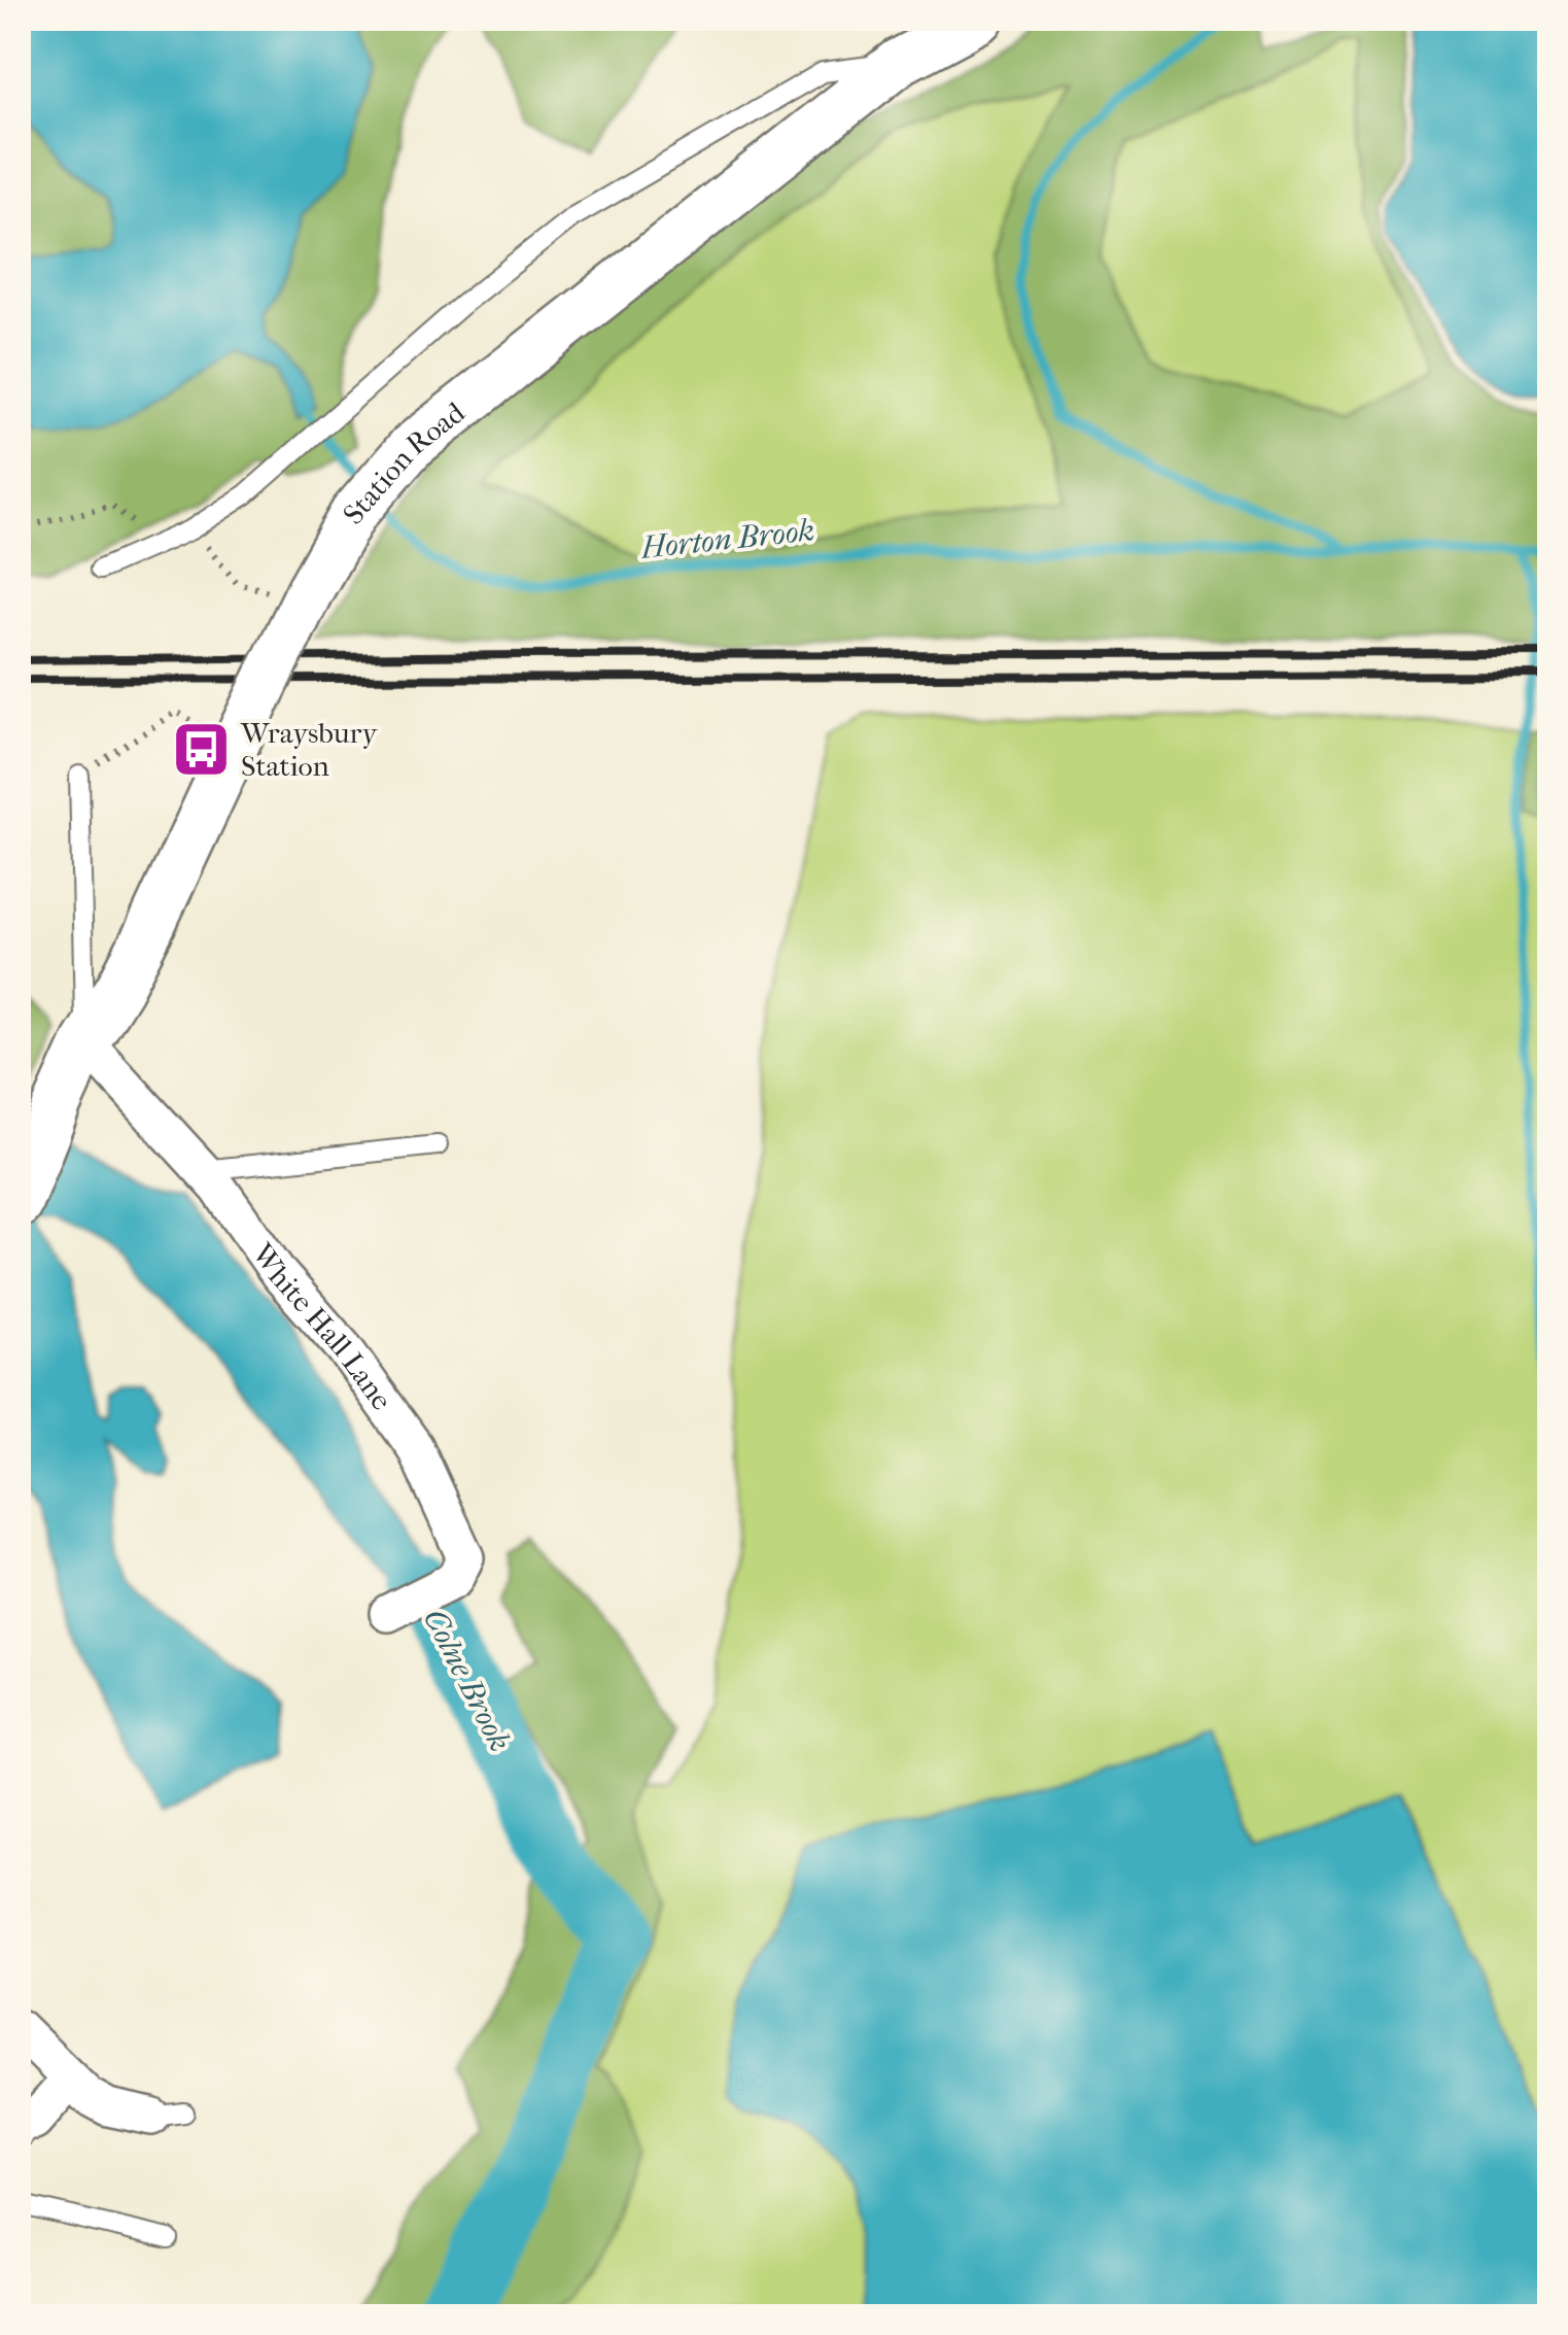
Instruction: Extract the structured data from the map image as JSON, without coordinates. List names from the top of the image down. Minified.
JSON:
{"streets":{"street":["Station Road","White Hall Lane"]},"crossings":[["Station Road","White Hall Lane"]],"water":["Horton Brook","Colne Brook"],"places":{"bus stop":["Wraysbury Station"]}}
